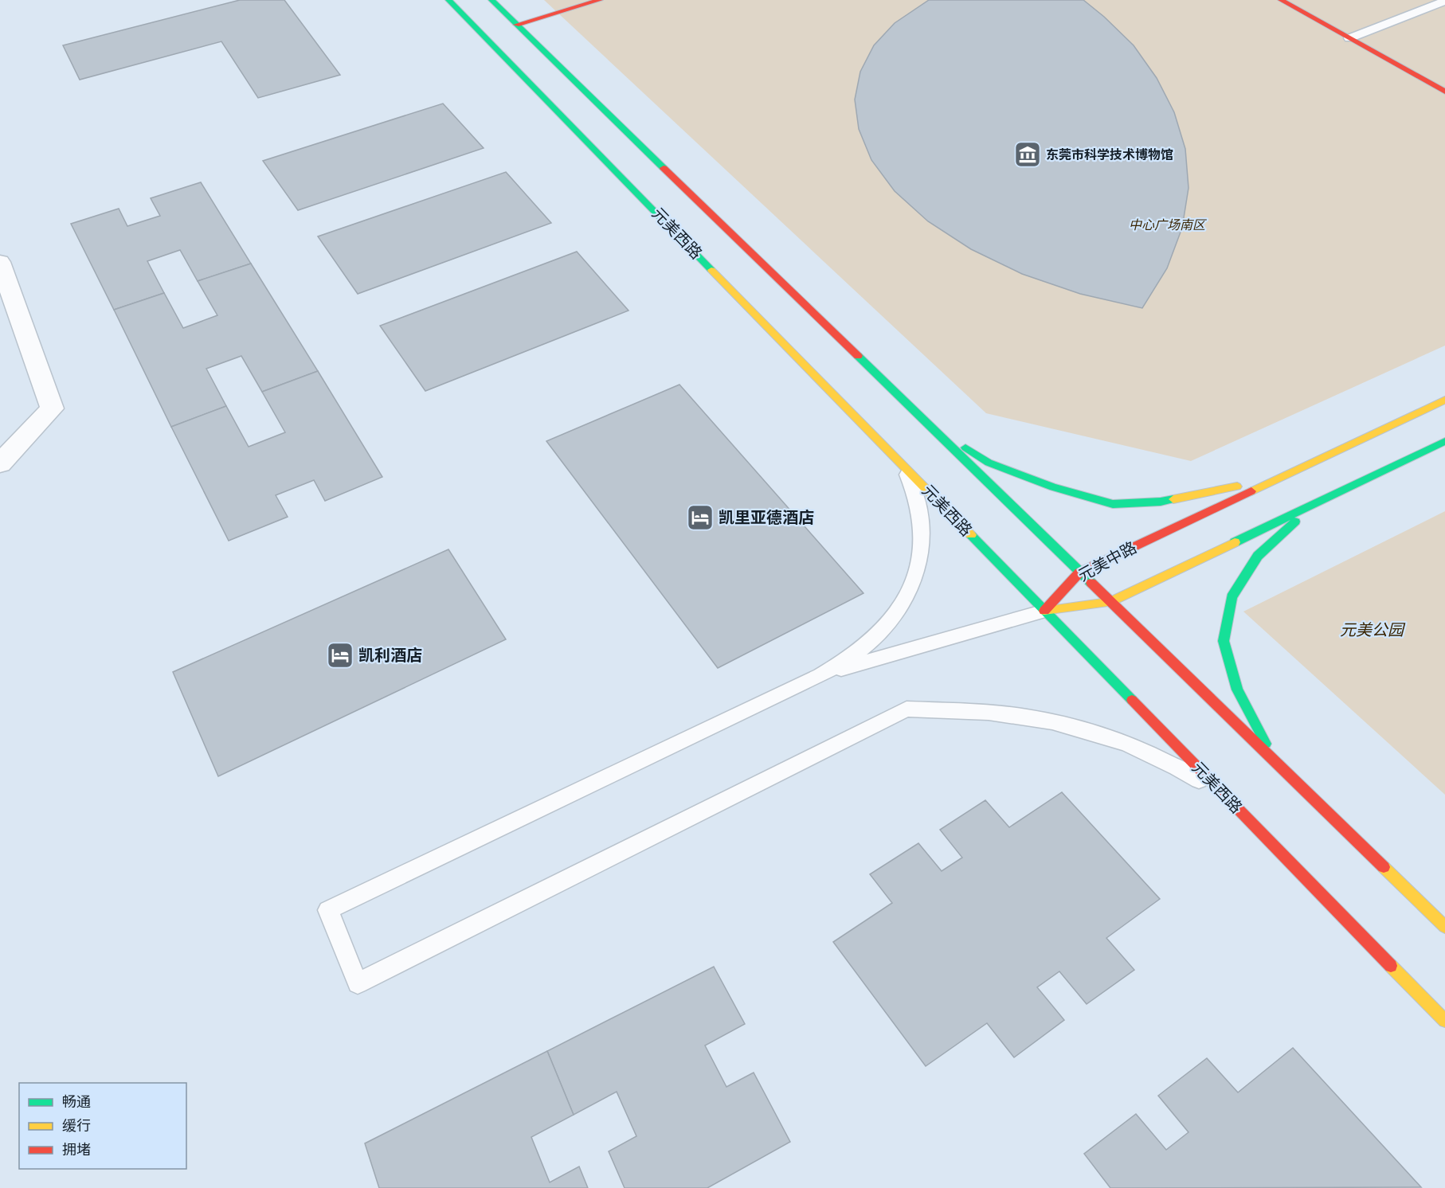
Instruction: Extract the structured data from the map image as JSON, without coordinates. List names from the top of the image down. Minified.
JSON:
{"streets":{"main road":["元美西路","元美中路"]},"crossings":[["元美西路","元美中路"]],"parks":["中心广场南区","元美公园"],"places":{"museum":["东莞市科学技术博物馆"],"hotel":["凯里亚德酒店","凯利酒店"]},"legend":["畅通","缓行","拥堵"]}
